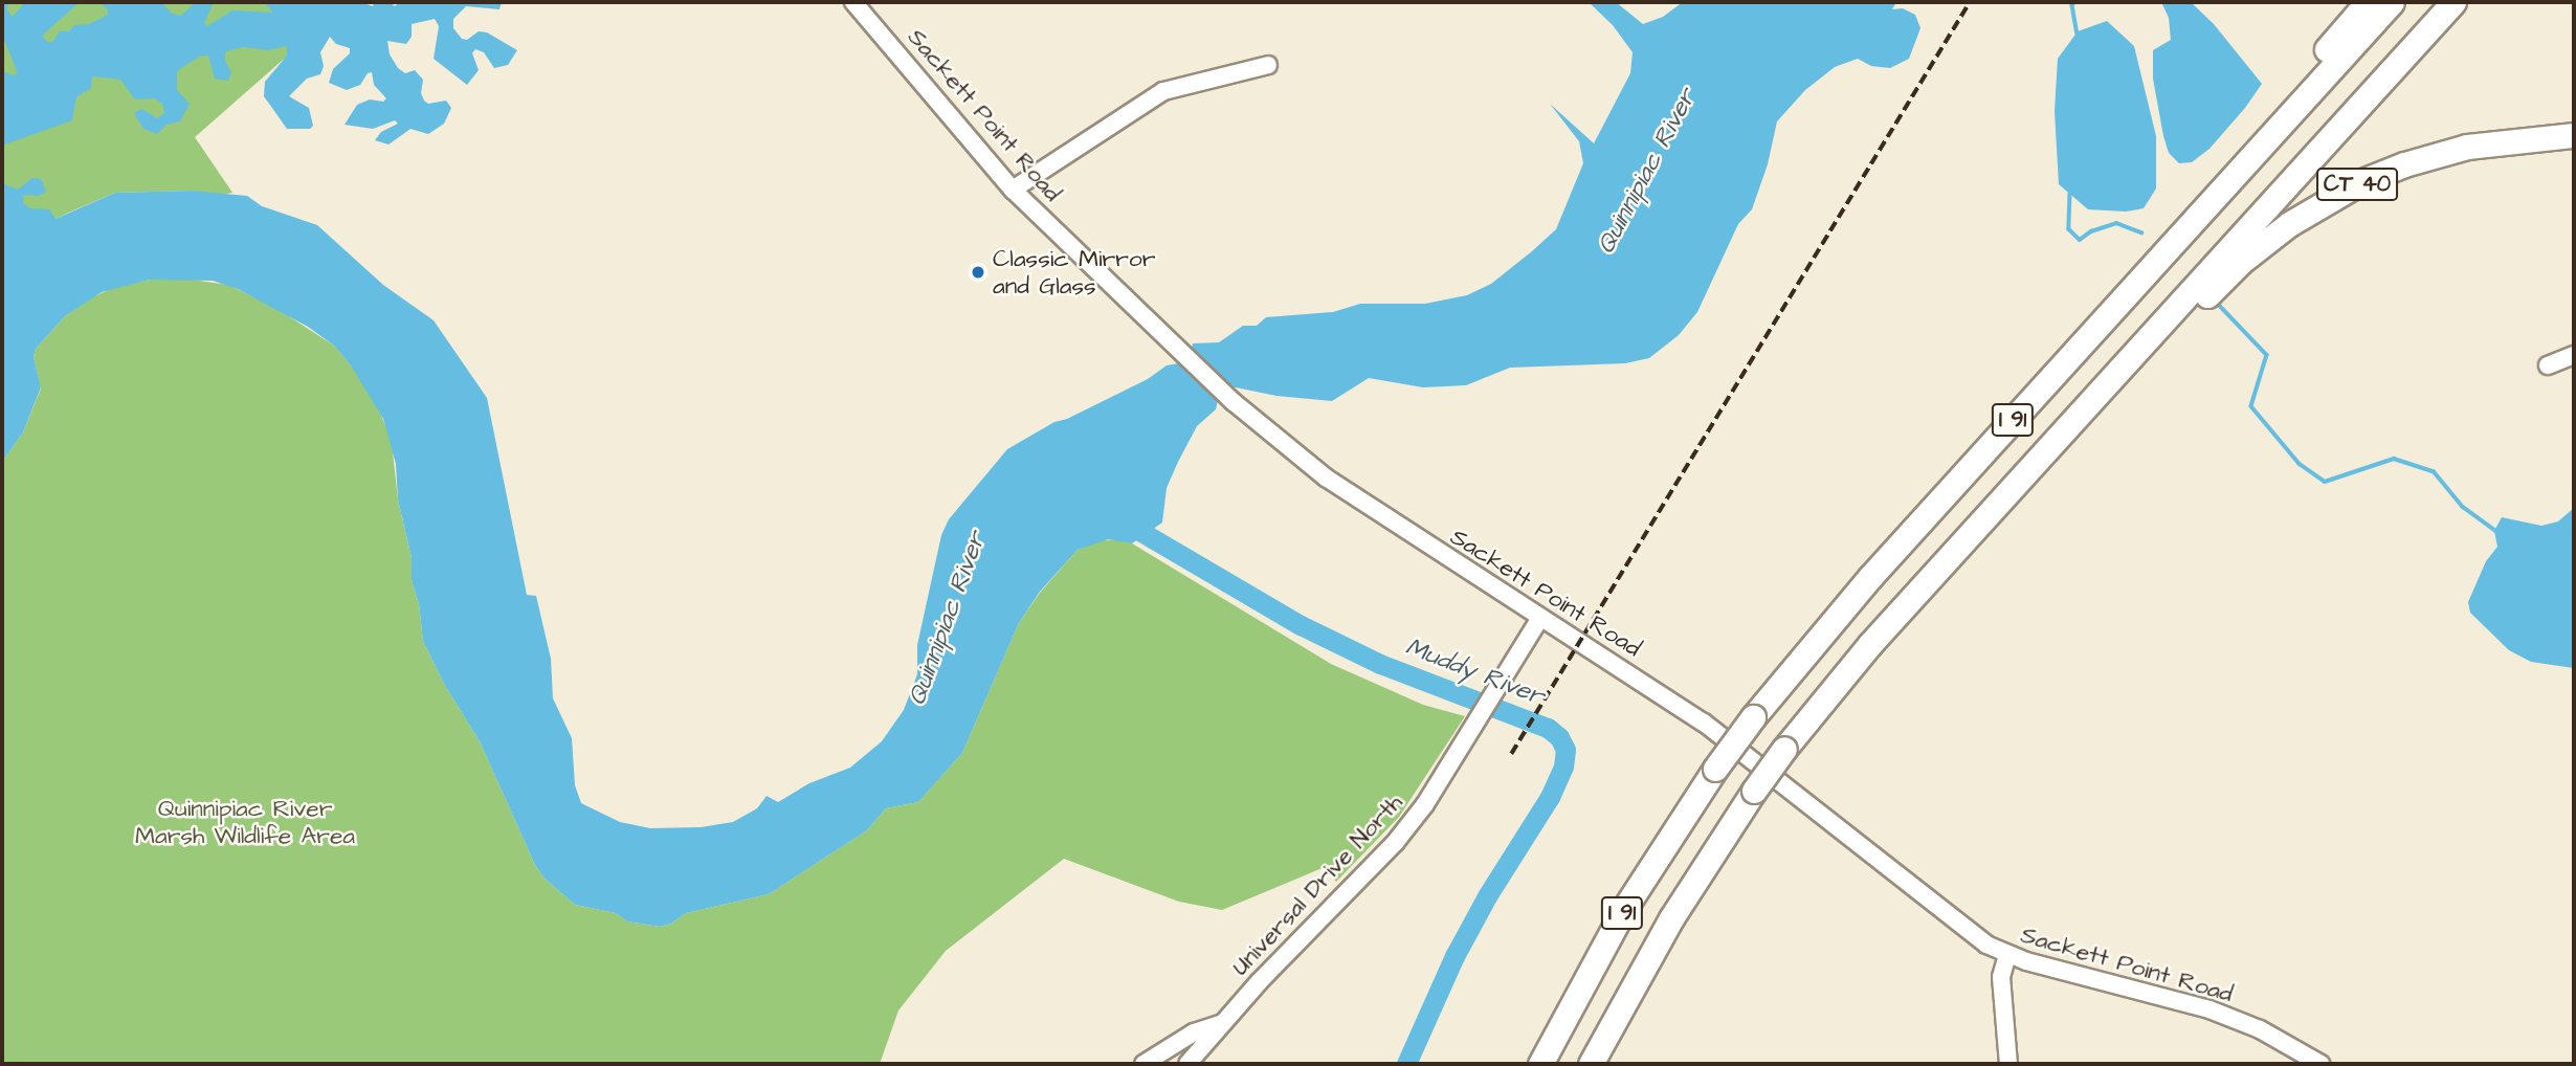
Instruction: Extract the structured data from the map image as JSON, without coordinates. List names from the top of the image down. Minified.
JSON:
{"streets":{"highway":["CT 40","I 91"],"street":["Sackett Point Road","Universal Drive North"]},"crossings":[["Sackett Point Road","Universal Drive North"],["CT 40","I 91"]],"water":["Quinnipiac River","Muddy River"],"parks":["Quinnipiac River Marsh Wildlife Area"],"places":["Classic Mirror and Glass"]}
